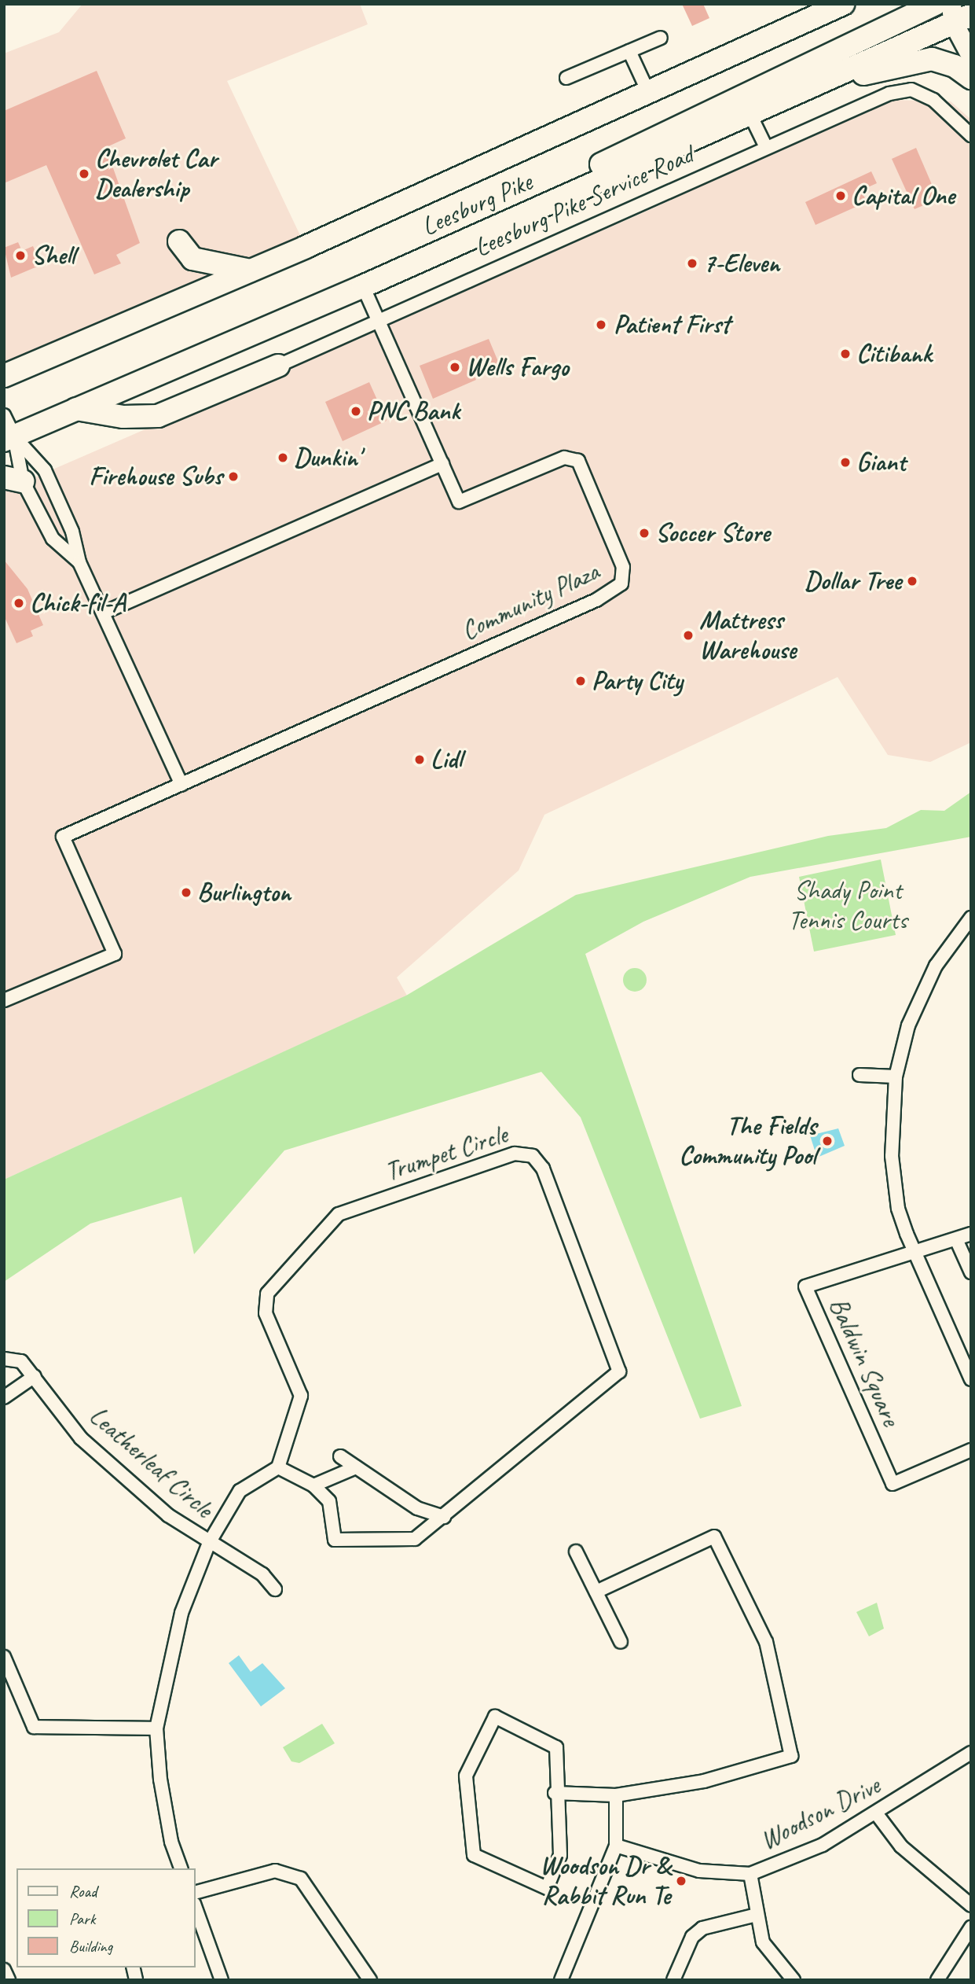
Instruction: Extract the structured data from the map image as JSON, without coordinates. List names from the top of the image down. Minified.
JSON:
{"streets":{"highway":["Leesburg Pike"],"street":["Leesburg Pike Service Road","Community Plaza","Trumpet Circle","Baldwin Square","Leatherleaf Circle","Woodson Drive"]},"crossings":[["Leesburg Pike Service Road","Community Plaza"],["Leesburg Pike","Community Plaza"]],"parks":["Shady Point Tennis Courts"],"places":["Chevrolet Car Dealership","Capital One","Shell","7-Eleven","Patient First","Citibank","Wells Fargo","PNC Bank","Dunkin'","Giant","Firehouse Subs","Soccer Store","Dollar Tree","Chick-fil-A","Mattress Warehouse","Party City","Lidl","Burlington","The Fields Community Pool","Woodson Dr & Rabbit Run Te"],"legend":["Road","Park","Building"]}
